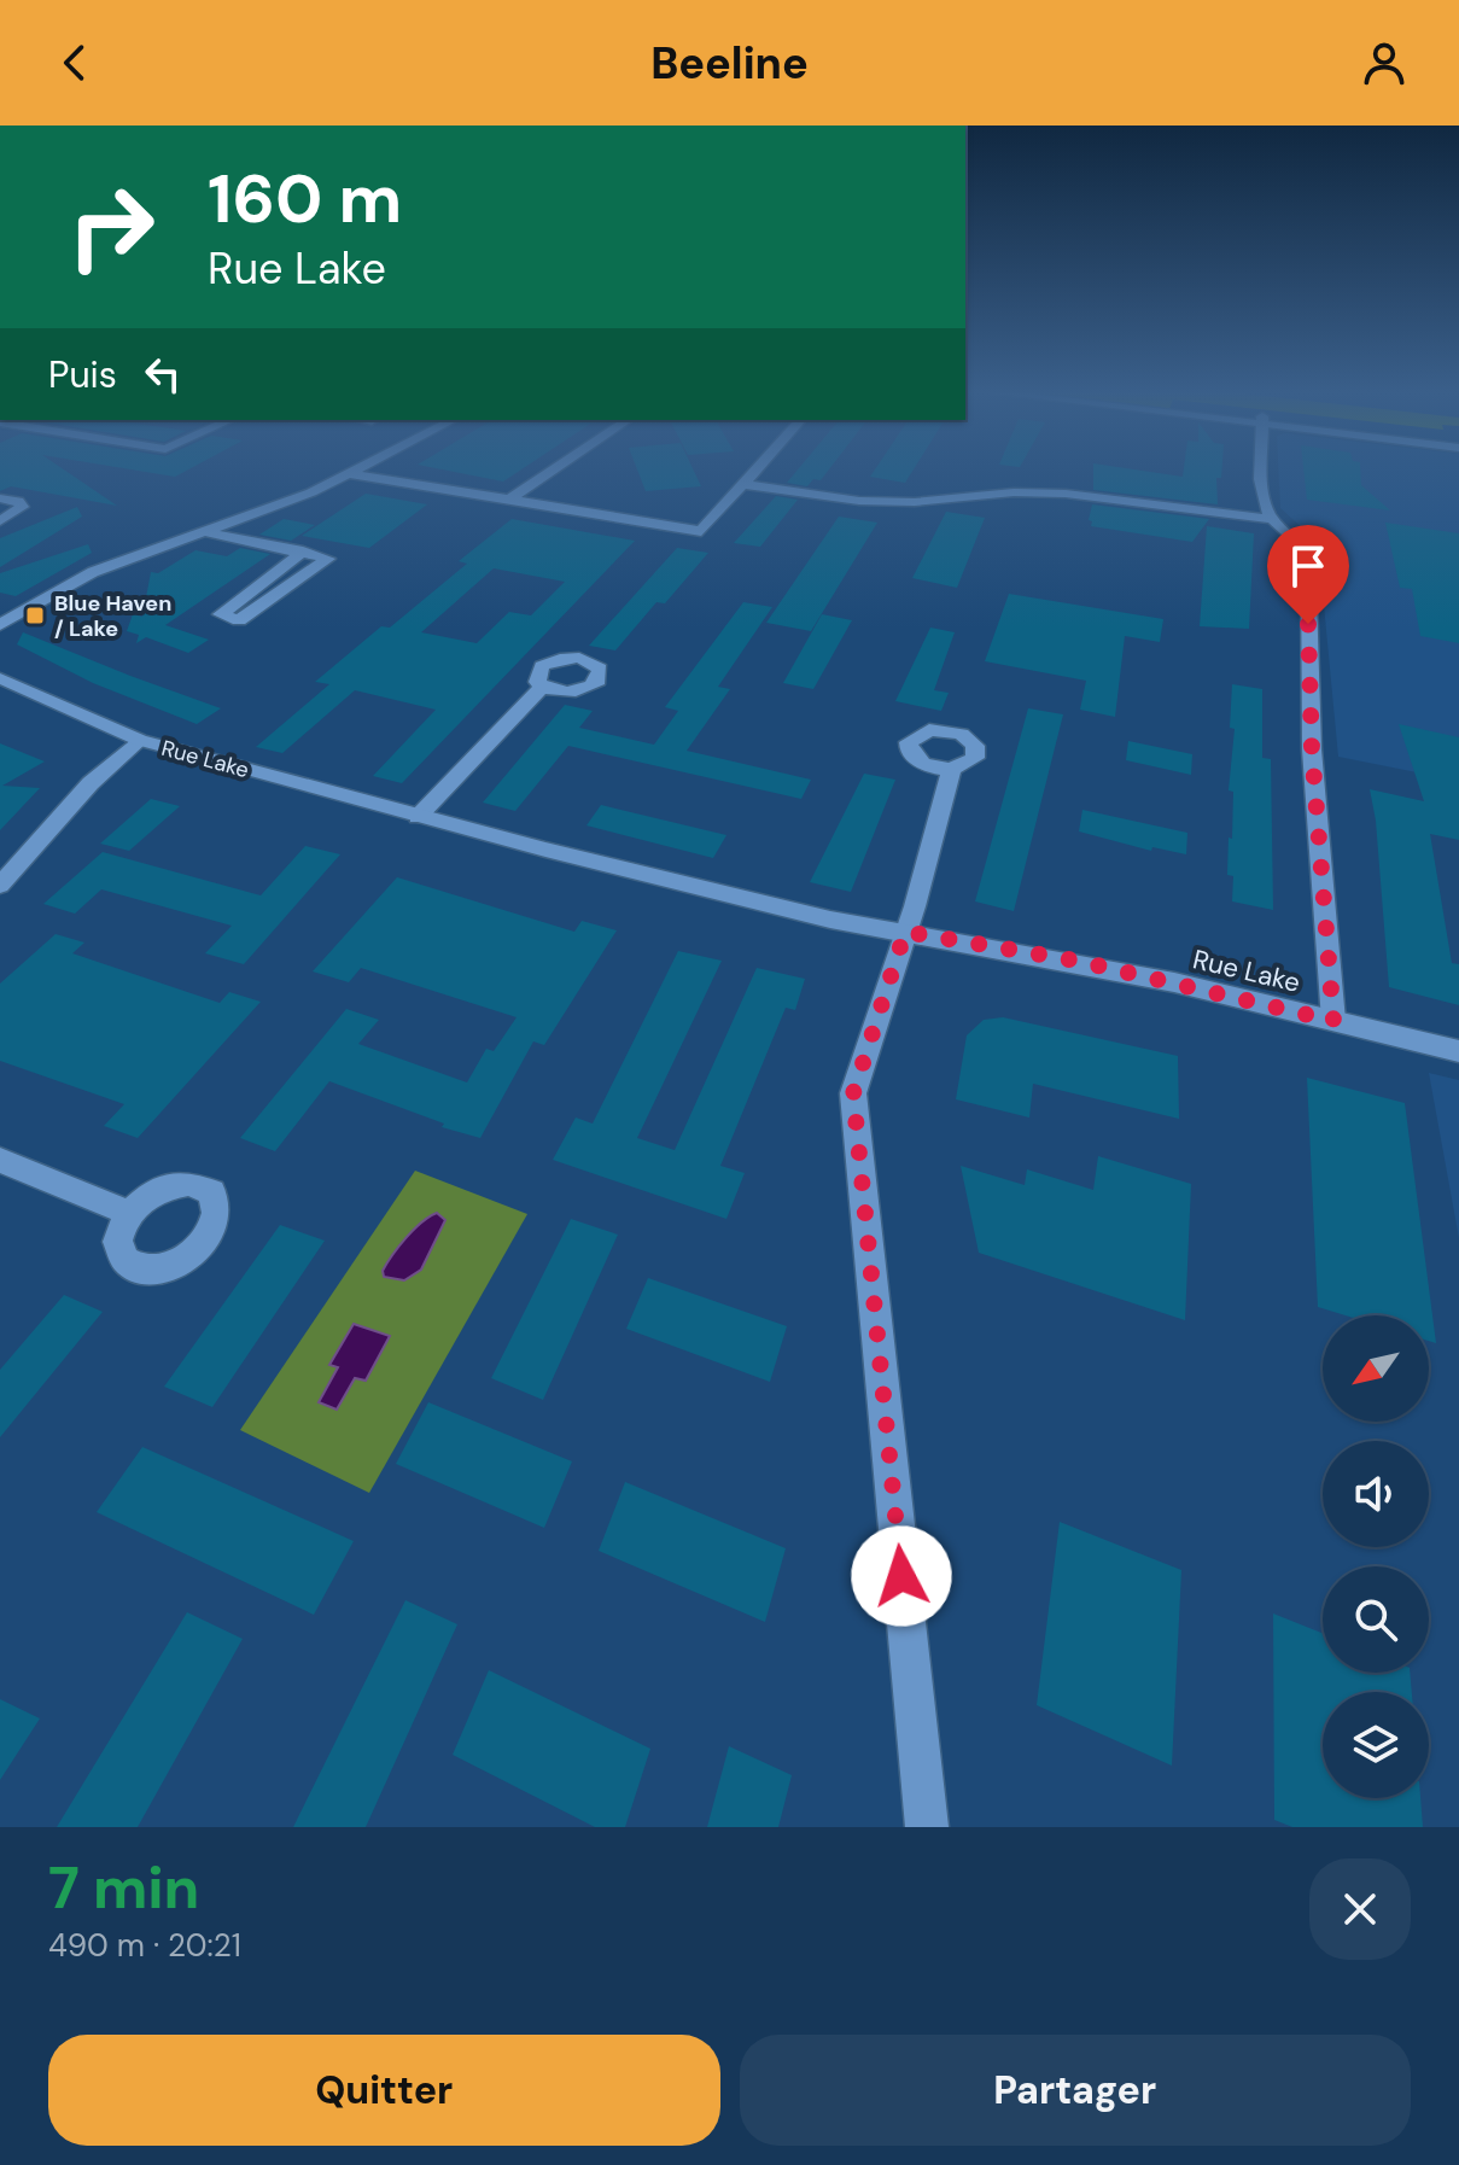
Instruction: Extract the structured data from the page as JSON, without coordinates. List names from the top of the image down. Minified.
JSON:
{"streets":{"street":["Rue Lake"]},"places":{"transit":["Blue Haven / Lake"]},"north":"bottom left","page":{"header":"Beeline","turn":["160 m","Rue Lake"],"then":"Puis","heading":["7 min","490 m · 20:21"],"buttons":["Quitter","Partager"]}}
